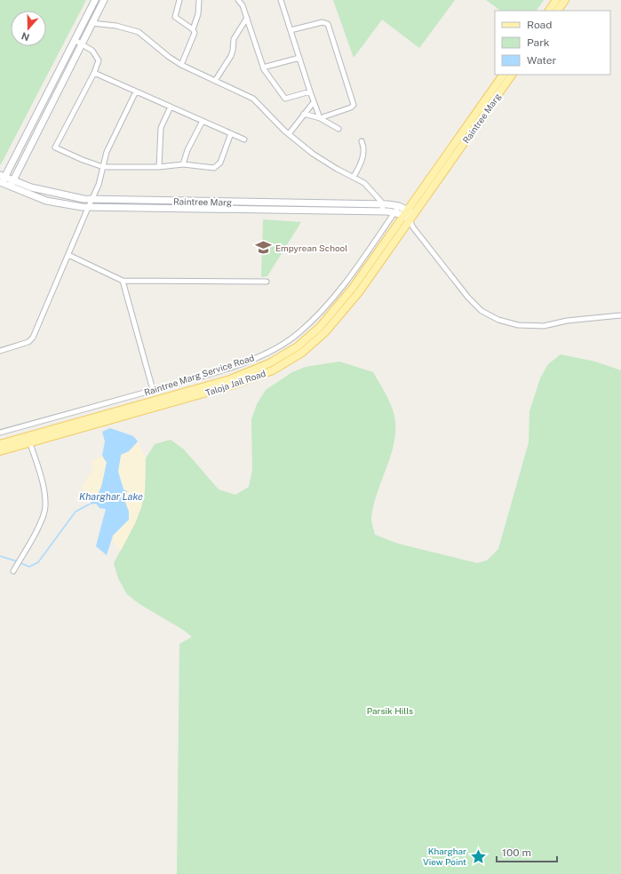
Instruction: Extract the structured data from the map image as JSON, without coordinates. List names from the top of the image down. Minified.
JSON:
{"streets":{"main road":["Raintree Marg","Taloja Jail Road"],"street":["Raintree Marg Service Road"]},"crossings":[["Raintree Marg","Raintree Marg Service Road"],["Raintree Marg","Taloja Jail Road"]],"water":["Kharghar Lake"],"parks":["Parsik Hills"],"places":{"school or university":["Empyrean School"],"place":["Kharghar View Point"]},"legend":["Road","Park","Water"],"scale_bar":"100 m","north":"bottom"}
